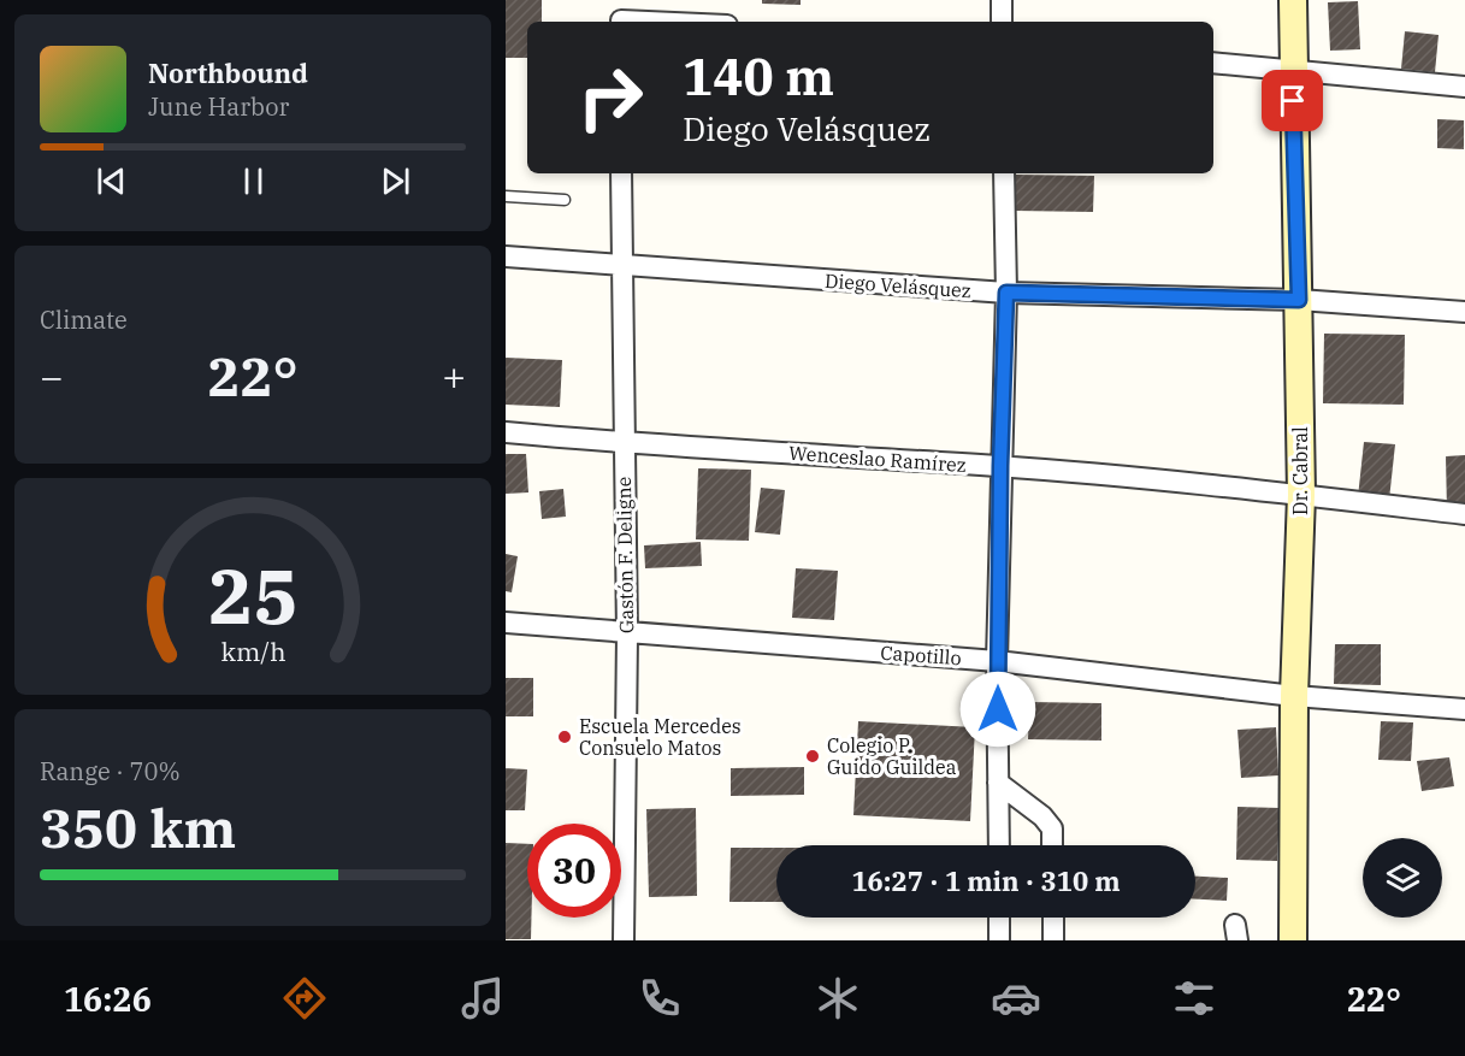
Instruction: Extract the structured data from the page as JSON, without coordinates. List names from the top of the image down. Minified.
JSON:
{"streets":{"street":["Diego Velásquez","Wenceslao Ramírez","Dr. Cabral","Gastón F. Deligne","Capotillo"]},"crossings":[["Diego Velásquez","Dr. Cabral"],["Diego Velásquez","Gastón F. Deligne"],["Wenceslao Ramírez","Dr. Cabral"],["Wenceslao Ramírez","Gastón F. Deligne"],["Dr. Cabral","Capotillo"],["Gastón F. Deligne","Capotillo"]],"places":["Escuela Mercedes Consuelo Matos","Colegio P. Guido Guildea"],"page":{"turn":["140 m","Diego Velásquez"],"song":["Northbound","June Harbor"],"tile":["Climate",["Range · 70%","350 km"]],"heat":["−","22°","+"],"limit":"30","trip":"16:27 · 1 min · 310 m","tabs":["16:26","22°"],"gauge":["25","km/h"]}}
